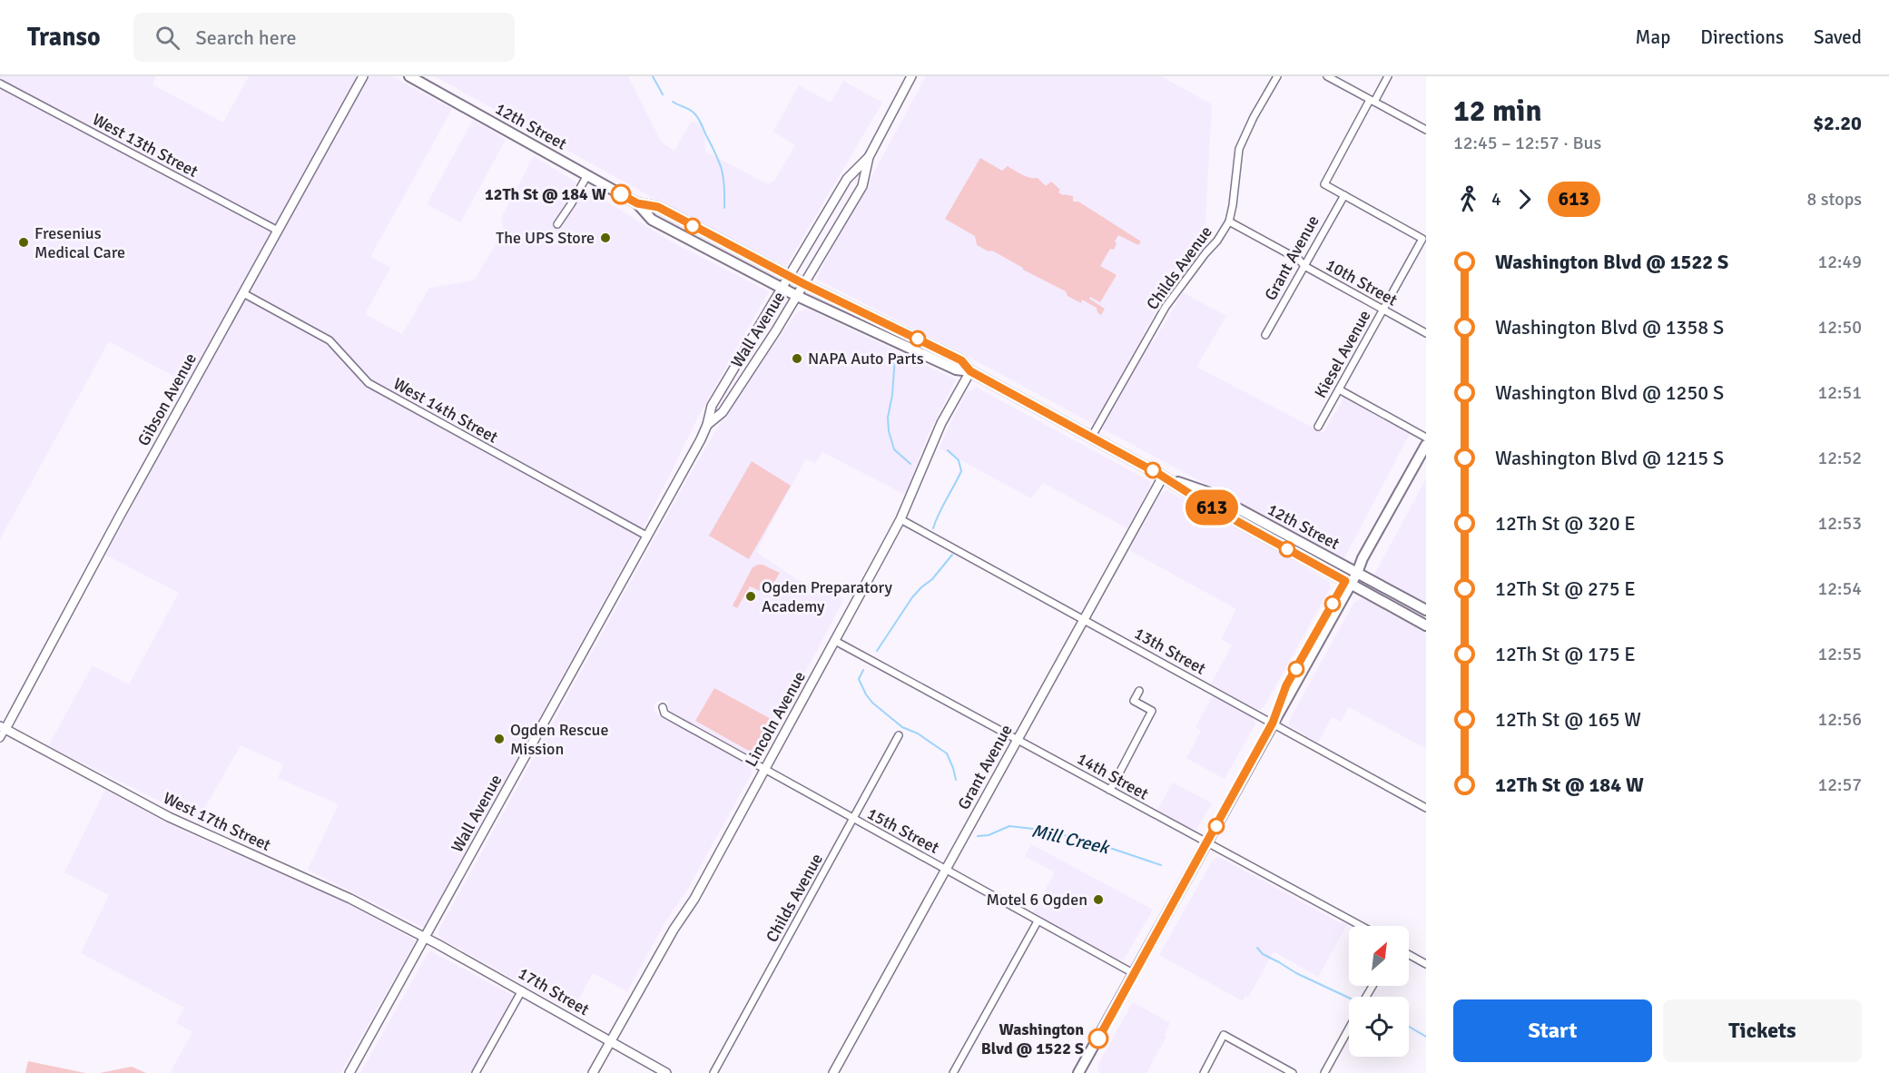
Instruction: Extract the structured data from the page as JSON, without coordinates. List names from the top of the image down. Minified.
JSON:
{"streets":{"main road":["12th Street"],"street":["West 13th Street","Grant Avenue","Childs Avenue","10th Street","Wall Avenue","Kiesel Avenue","Gibson Avenue","West 14th Street","13th Street","Lincoln Avenue","14th Street","West 17th Street","15th Street","17th Street"]},"crossings":[["12th Street","Grant Avenue"],["12th Street","Childs Avenue"],["12th Street","Wall Avenue"],["12th Street","Lincoln Avenue"],["West 13th Street","Gibson Avenue"],["Grant Avenue","10th Street"],["Grant Avenue","Kiesel Avenue"],["Grant Avenue","13th Street"],["Grant Avenue","14th Street"],["Grant Avenue","15th Street"],["Childs Avenue","10th Street"],["Childs Avenue","15th Street"],["10th Street","Kiesel Avenue"],["Wall Avenue","West 14th Street"],["Wall Avenue","West 17th Street"],["Wall Avenue","17th Street"],["Gibson Avenue","West 14th Street"],["Gibson Avenue","West 17th Street"],["13th Street","Lincoln Avenue"],["Lincoln Avenue","14th Street"],["Lincoln Avenue","15th Street"],["Lincoln Avenue","17th Street"],["West 17th Street","17th Street"]],"water":["Mill Creek"],"places":["12Th St @ 184 W","The UPS Store","Fresenius Medical Care","NAPA Auto Parts","Ogden Preparatory Academy","Ogden Rescue Mission","Motel 6 Ogden","Washington Blvd @ 1522 S"],"lines":["bus line 613"],"north":"top right","page":{"header":"Transo","search":"Search here","nav":["Map","Directions","Saved"],"on_map":"613","heading":["12 min","12:45 – 12:57 · Bus","$2.20"],"legs":["4","613","8 stops"],"list":[{"name":"Washington Blvd @ 1522 S","value":"12:49"},{"name":"Washington Blvd @ 1358 S","value":"12:50"},{"name":"Washington Blvd @ 1250 S","value":"12:51"},{"name":"Washington Blvd @ 1215 S","value":"12:52"},{"name":"12Th St @ 320 E","value":"12:53"},{"name":"12Th St @ 275 E","value":"12:54"},{"name":"12Th St @ 175 E","value":"12:55"},{"name":"12Th St @ 165 W","value":"12:56"},{"name":"12Th St @ 184 W","value":"12:57"}],"buttons":["Start","Tickets"]}}
